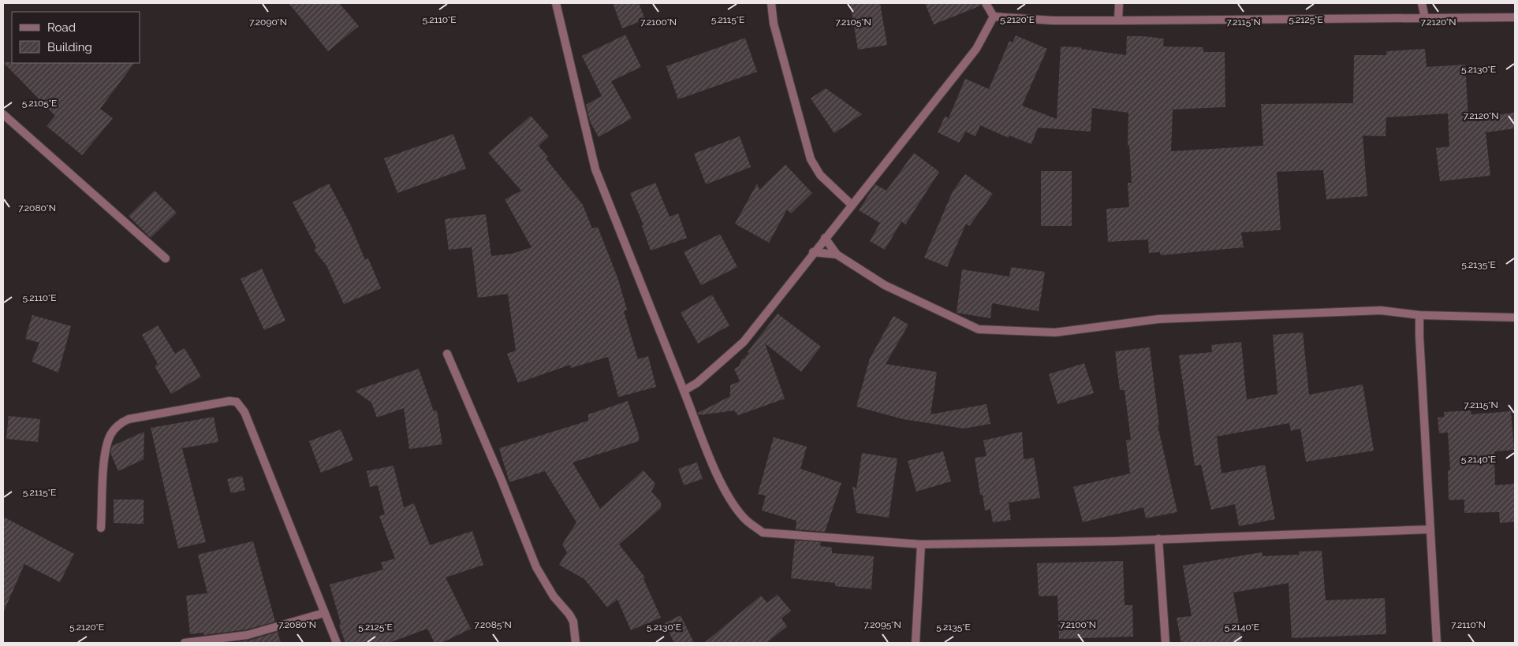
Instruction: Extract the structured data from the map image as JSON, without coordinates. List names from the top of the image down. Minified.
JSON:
{"legend":["Road","Building"],"coordinates":["5.2110°E","5.2115°E","5.2120°E","5.2125°E","7.2090°N","7.2100°N","7.2115°N","7.2105°N","7.2120°N","5.2130°E","5.2105°E","7.2080°N","5.2135°E","5.2140°E","7.2085°N","7.2095°N","7.2110°N"]}
